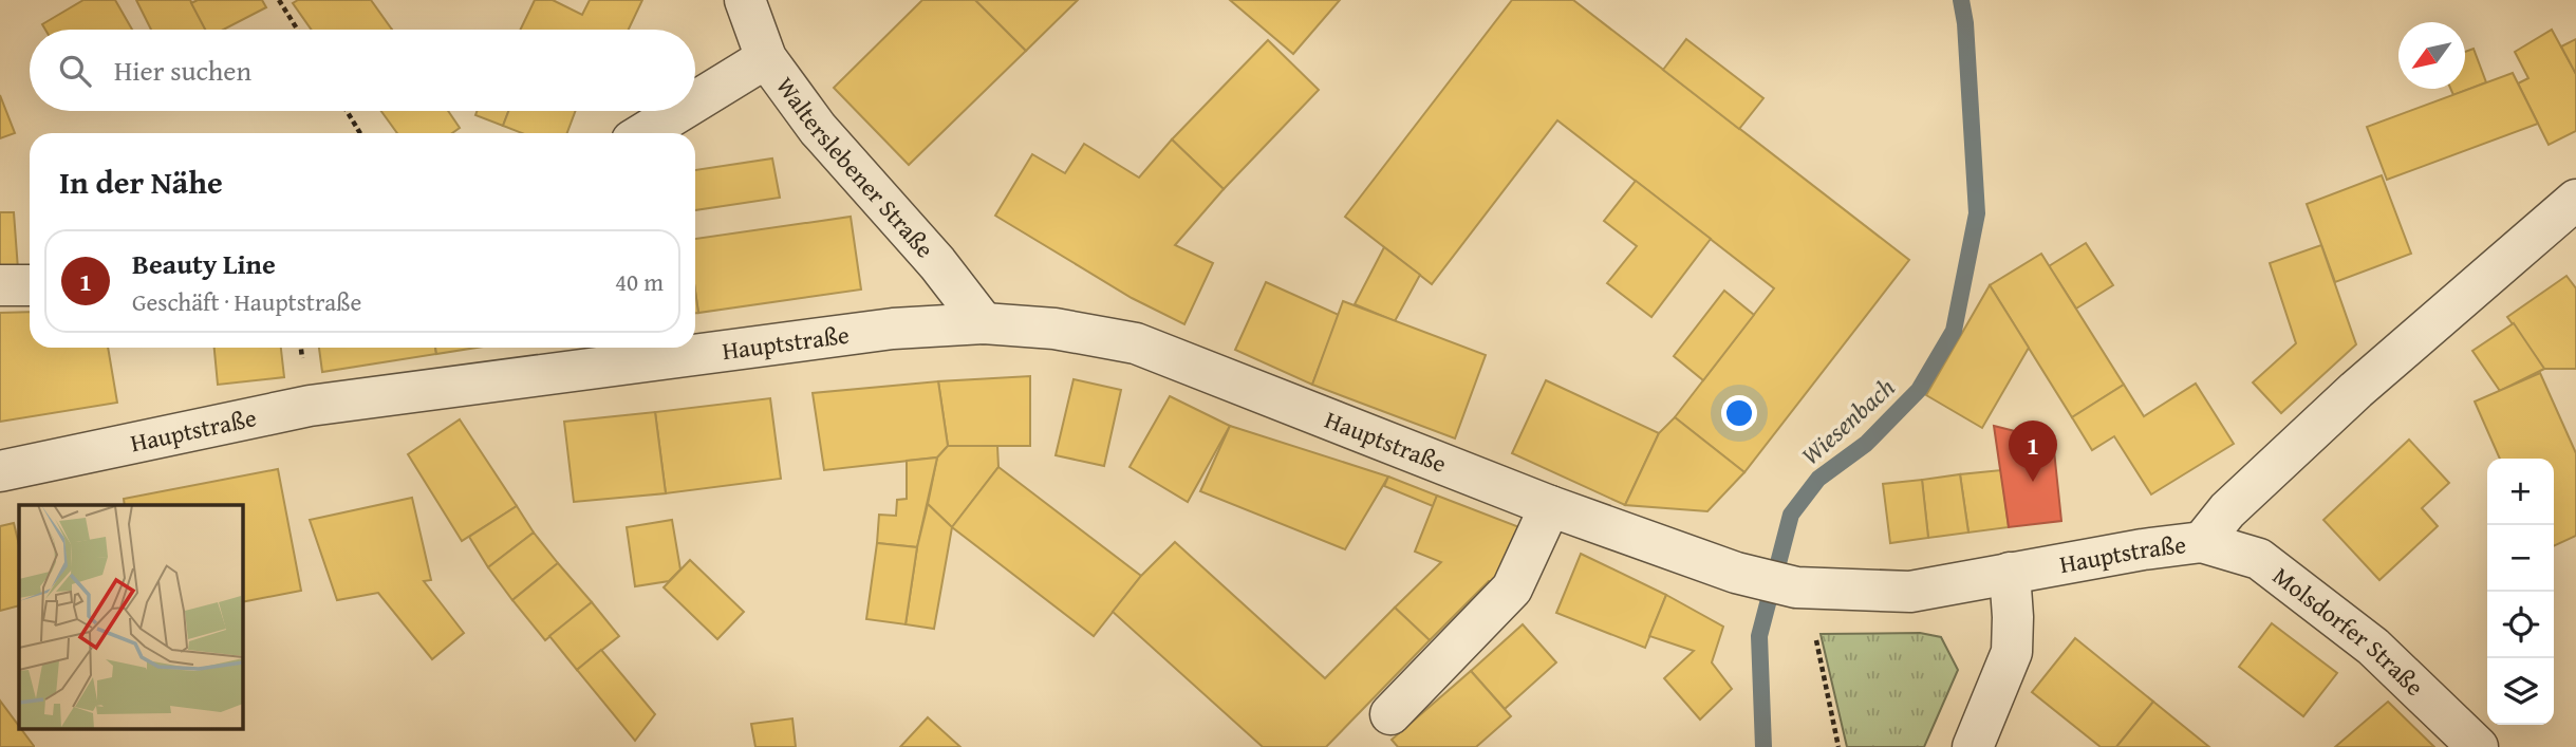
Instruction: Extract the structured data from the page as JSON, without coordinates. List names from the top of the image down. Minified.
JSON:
{"streets":{"street":["Walterslebener Straße","Hauptstraße","Molsdorfer Straße"]},"crossings":[["Walterslebener Straße","Hauptstraße"],["Hauptstraße","Molsdorfer Straße"]],"water":["Wiesenbach"],"north":"bottom left","page":{"search":"Hier suchen","heading":"In der Nähe","list":[{"mark":"1","name":"Beauty Line","note":"Geschäft · Hauptstraße","value":"40 m"}],"pins":"1","map_buttons":["+","−"]}}
